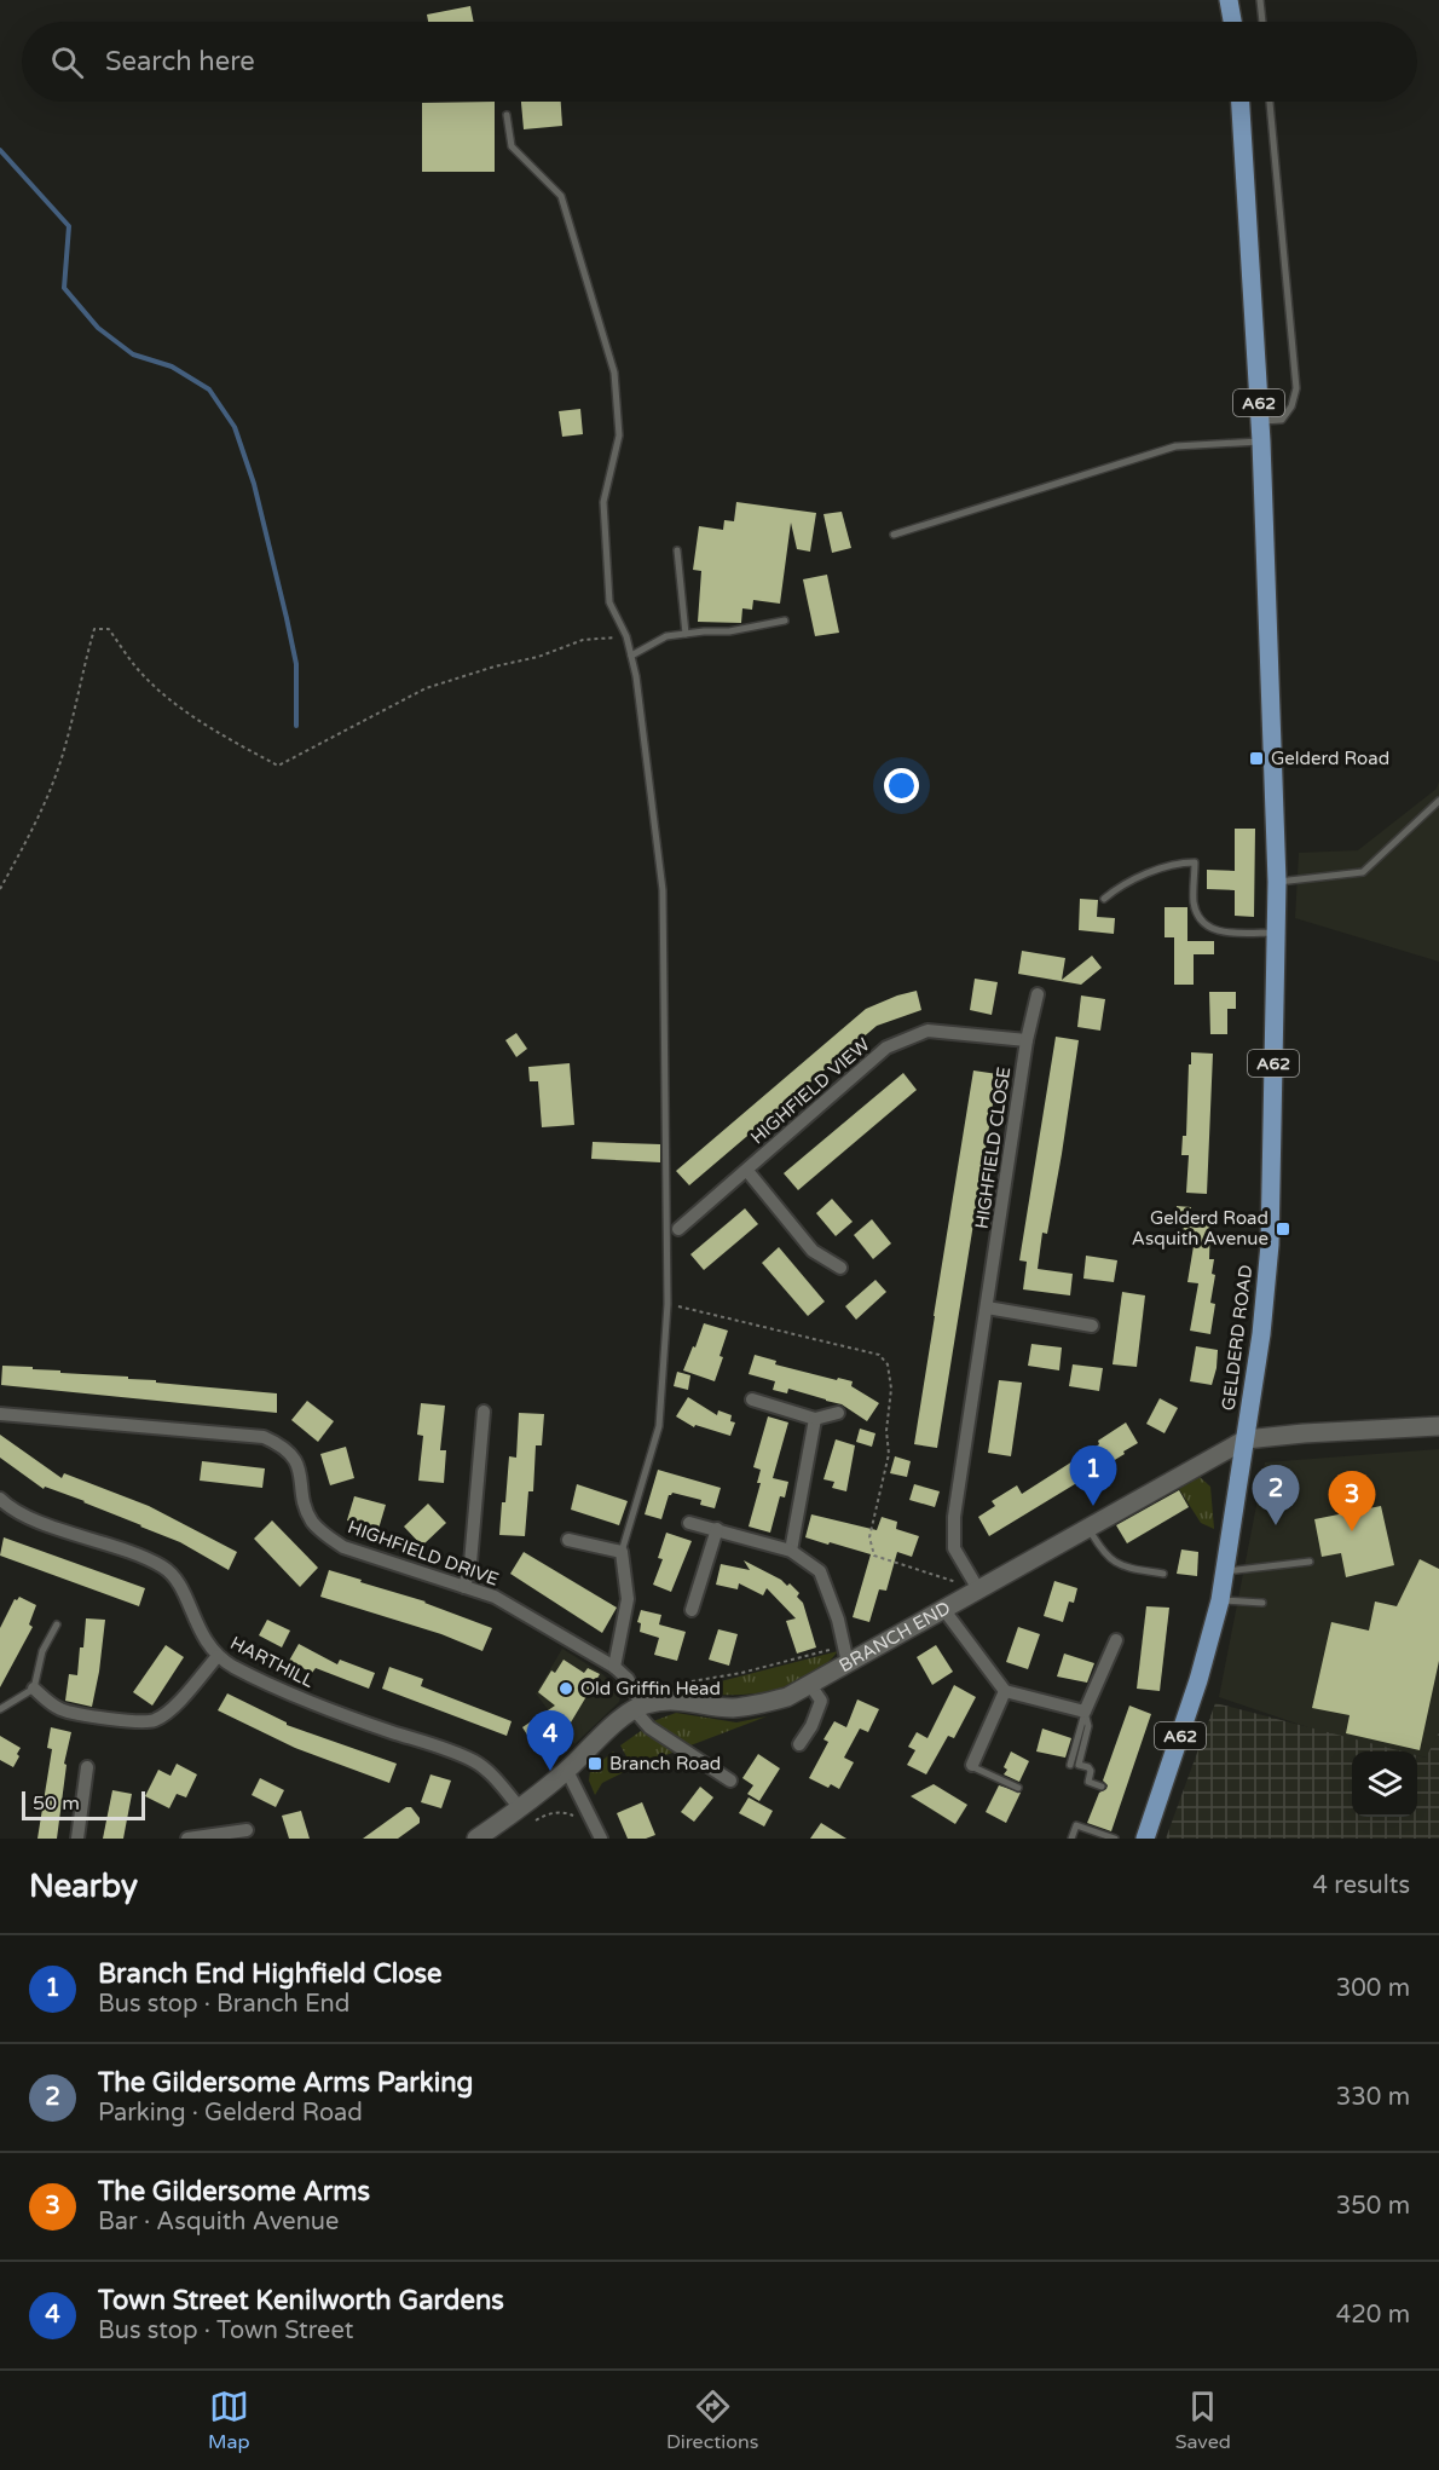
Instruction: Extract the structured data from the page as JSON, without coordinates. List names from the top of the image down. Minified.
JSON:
{"streets":{"main road":["A62","GELDERD ROAD","BRANCH END"],"street":["HIGHFIELD VIEW","HIGHFIELD CLOSE","HIGHFIELD DRIVE","HARTHILL"]},"crossings":[["HIGHFIELD VIEW","HIGHFIELD CLOSE"],["HIGHFIELD CLOSE","BRANCH END"],["GELDERD ROAD","BRANCH END"],["HIGHFIELD DRIVE","BRANCH END"]],"places":{"transit":["Gelderd Road","Gelderd Road Asquith Avenue","Branch Road"],"other":["Old Griffin Head"]},"scale_bar":"50 m","page":{"search":"Search here","pins":["1","2","3","4"],"scale":"50 m","heading":["Nearby","4 results"],"list":[{"mark":"1","name":"Branch End Highfield Close","note":"Bus stop · Branch End","value":"300 m"},{"mark":"2","name":"The Gildersome Arms Parking","note":"Parking · Gelderd Road","value":"330 m"},{"mark":"3","name":"The Gildersome Arms","note":"Bar · Asquith Avenue","value":"350 m"},{"mark":"4","name":"Town Street Kenilworth Gardens","note":"Bus stop · Town Street","value":"420 m"}],"nav":["Map","Directions","Saved"]}}
